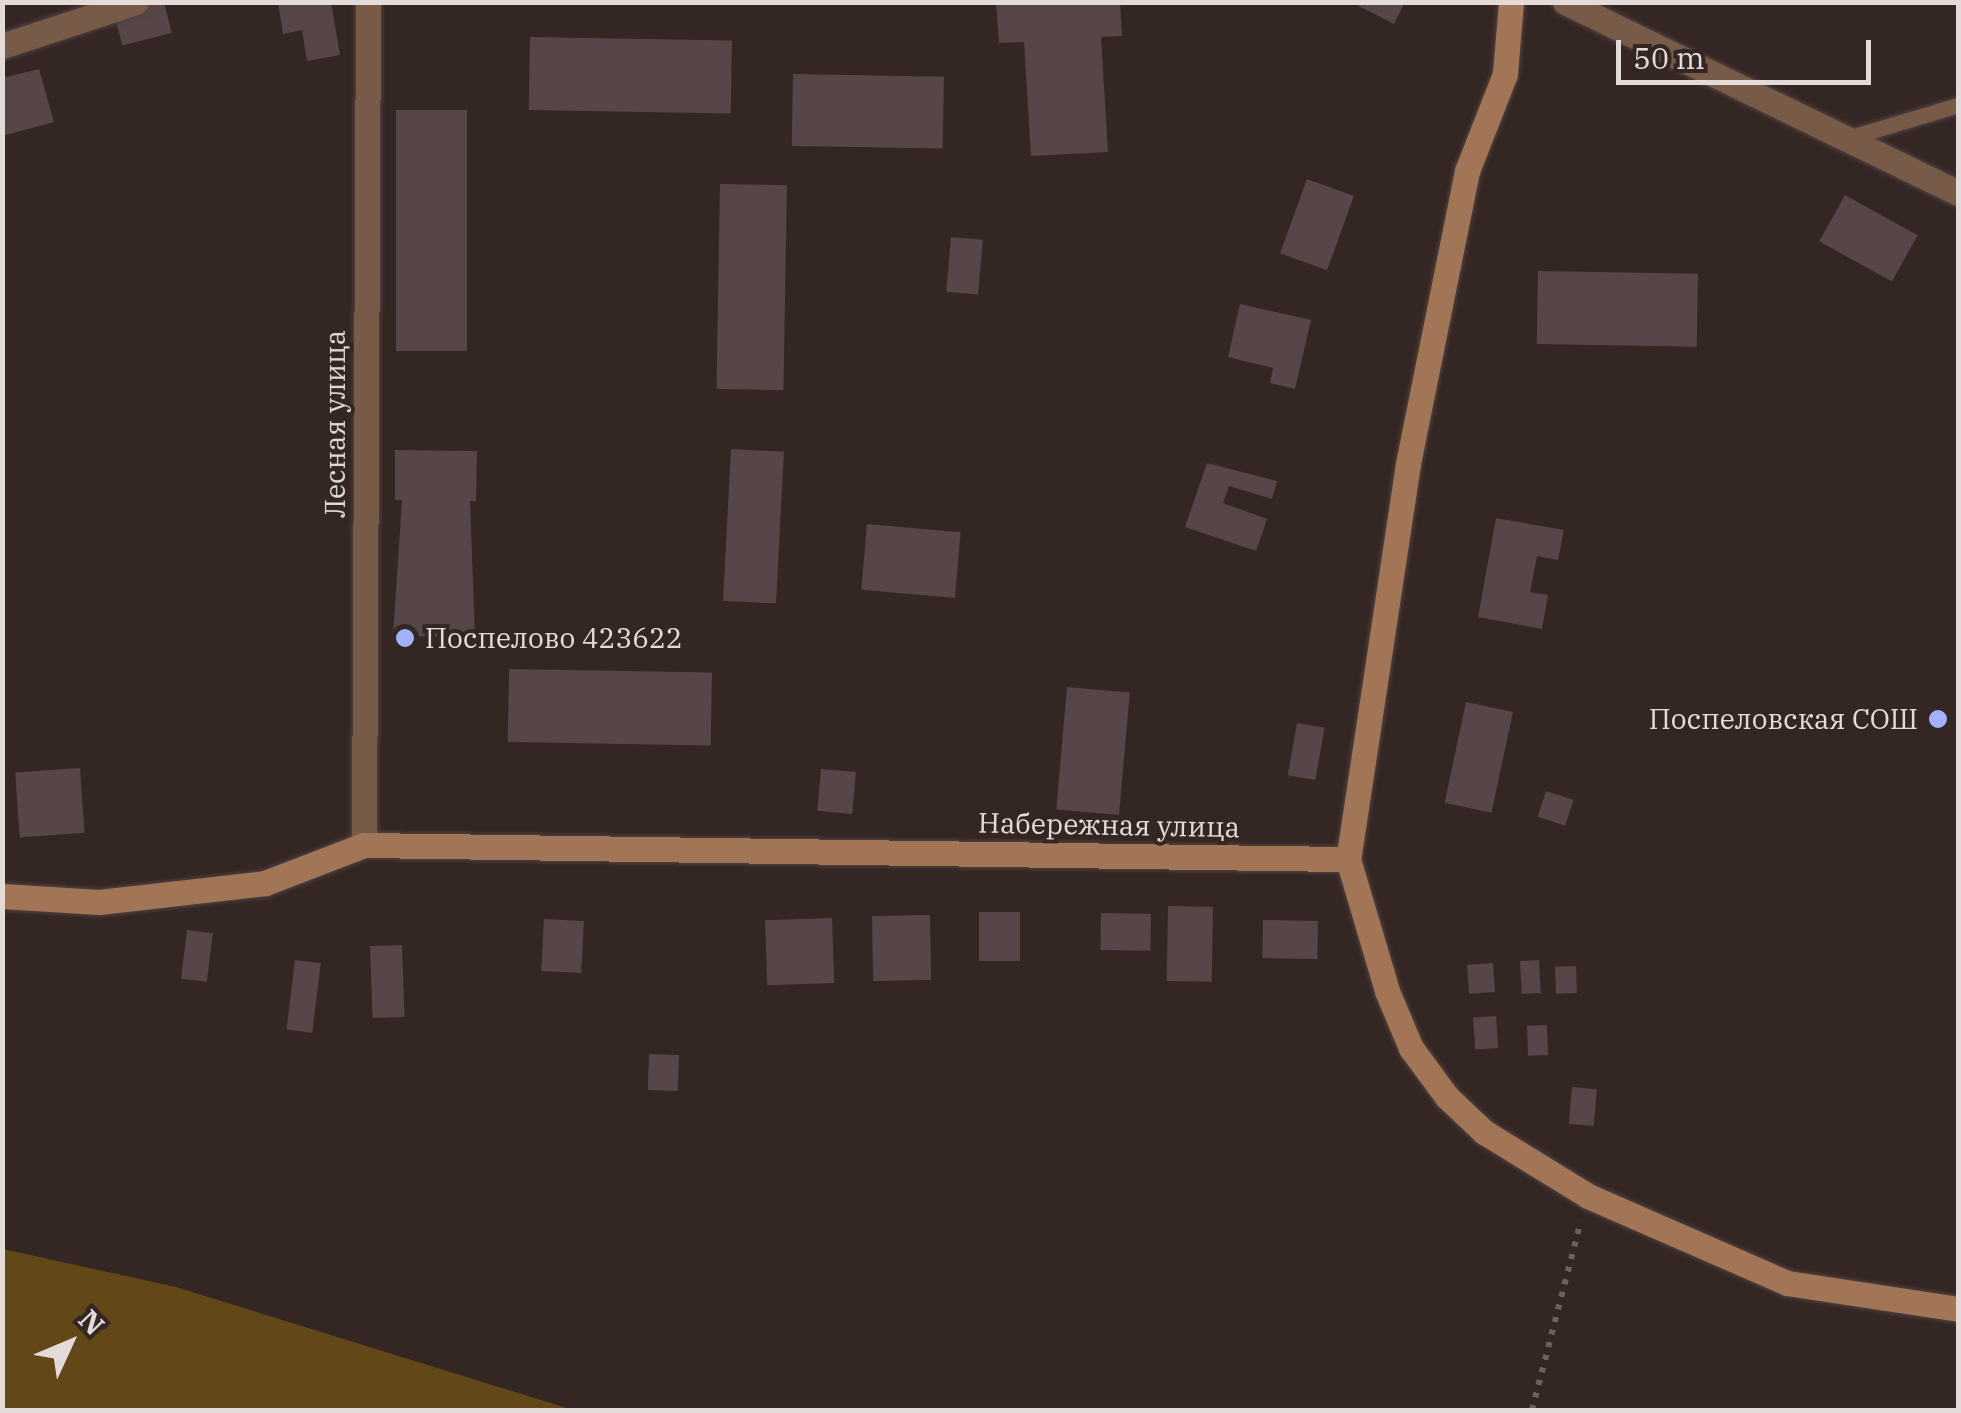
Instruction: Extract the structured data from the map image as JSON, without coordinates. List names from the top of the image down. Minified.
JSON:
{"streets":{"street":["Лесная улица","Набережная улица"]},"crossings":[["Лесная улица","Набережная улица"]],"places":["Поспелово 423622","Поспеловская СОШ"],"scale_bar":"50 m","north":"top right"}
